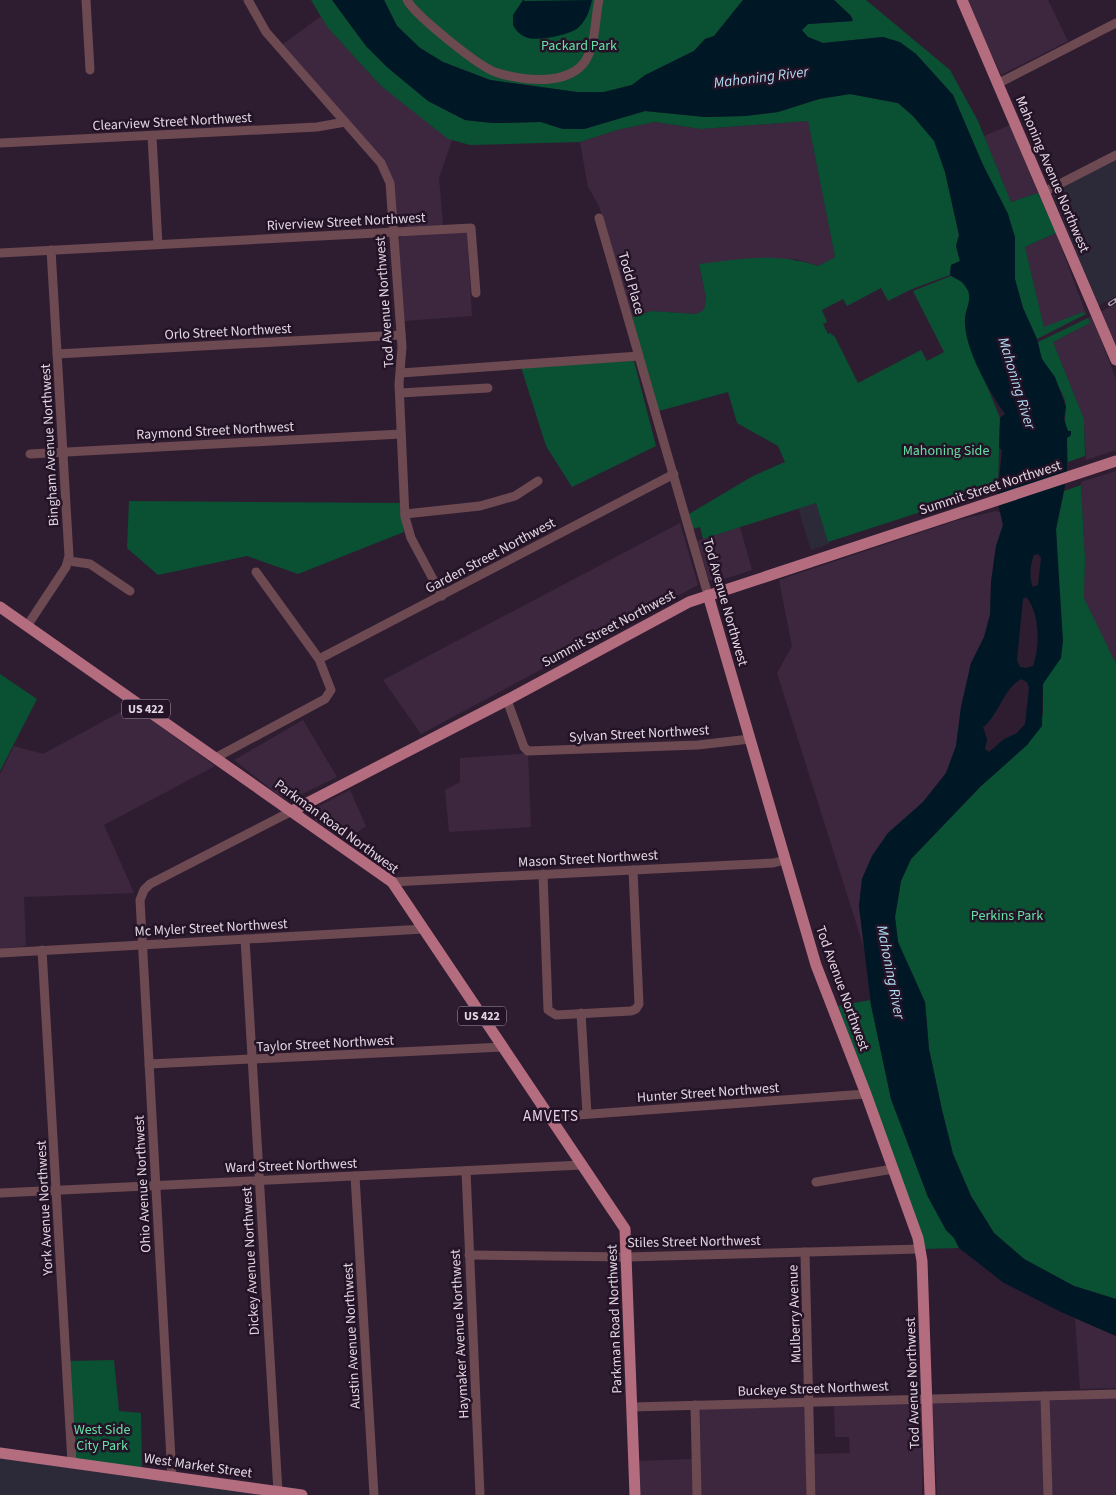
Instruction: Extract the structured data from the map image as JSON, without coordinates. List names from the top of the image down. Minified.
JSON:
{"streets":{"main road":["Mahoning Avenue Northwest","Tod Avenue Northwest","Summit Street Northwest","US 422","Parkman Road Northwest","West Market Street"],"street":["Clearview Street Northwest","Riverview Street Northwest","Todd Place","Orlo Street Northwest","Raymond Street Northwest","Bingham Avenue Northwest","Garden Street Northwest","Sylvan Street Northwest","Mason Street Northwest","Mc Myler Street Northwest","Taylor Street Northwest","Hunter Street Northwest","Ward Street Northwest","Ohio Avenue Northwest","York Avenue Northwest","Stiles Street Northwest","Dickey Avenue Northwest","Mulberry Avenue","Haymaker Avenue Northwest","Austin Avenue Northwest","Buckeye Street Northwest"]},"crossings":[["Clearview Street Northwest","Tod Avenue Northwest"],["Riverview Street Northwest","Tod Avenue Northwest"],["Riverview Street Northwest","Bingham Avenue Northwest"],["Todd Place","Tod Avenue Northwest"],["Tod Avenue Northwest","Orlo Street Northwest"],["Tod Avenue Northwest","Summit Street Northwest"],["Tod Avenue Northwest","Garden Street Northwest"],["Tod Avenue Northwest","Sylvan Street Northwest"],["Tod Avenue Northwest","Mason Street Northwest"],["Tod Avenue Northwest","Hunter Street Northwest"],["Tod Avenue Northwest","Stiles Street Northwest"],["Tod Avenue Northwest","Buckeye Street Northwest"],["Orlo Street Northwest","Bingham Avenue Northwest"],["Raymond Street Northwest","Bingham Avenue Northwest"],["Summit Street Northwest","Sylvan Street Northwest"],["Summit Street Northwest","Parkman Road Northwest"],["Summit Street Northwest","Ohio Avenue Northwest"],["Parkman Road Northwest","Mason Street Northwest"],["Parkman Road Northwest","Mc Myler Street Northwest"],["Parkman Road Northwest","Taylor Street Northwest"],["Parkman Road Northwest","Hunter Street Northwest"],["Parkman Road Northwest","Ward Street Northwest"],["Parkman Road Northwest","Stiles Street Northwest"],["Parkman Road Northwest","Buckeye Street Northwest"],["Mc Myler Street Northwest","Ohio Avenue Northwest"],["Mc Myler Street Northwest","York Avenue Northwest"],["Mc Myler Street Northwest","Dickey Avenue Northwest"],["Taylor Street Northwest","Ohio Avenue Northwest"],["Taylor Street Northwest","Dickey Avenue Northwest"],["Ward Street Northwest","Ohio Avenue Northwest"],["Ward Street Northwest","York Avenue Northwest"],["Ward Street Northwest","Dickey Avenue Northwest"],["Ward Street Northwest","Haymaker Avenue Northwest"],["Ward Street Northwest","Austin Avenue Northwest"],["Ohio Avenue Northwest","West Market Street"],["York Avenue Northwest","West Market Street"],["Stiles Street Northwest","Mulberry Avenue"],["Stiles Street Northwest","Haymaker Avenue Northwest"],["Dickey Avenue Northwest","West Market Street"],["Mulberry Avenue","Buckeye Street Northwest"]],"districts":["AMVETS"],"water":["Mahoning River"],"parks":["Packard Park","Mahoning Side","Perkins Park","West Side City Park"]}
